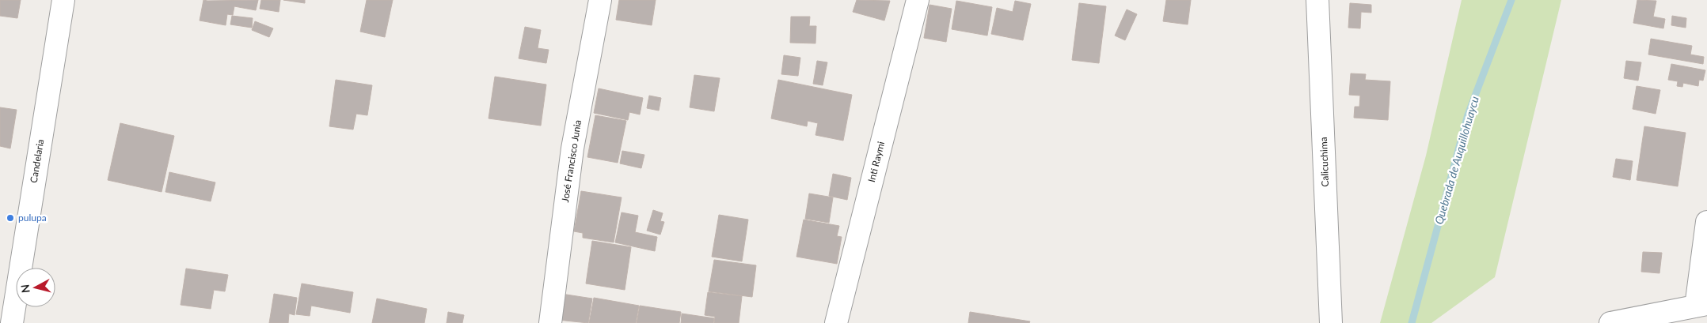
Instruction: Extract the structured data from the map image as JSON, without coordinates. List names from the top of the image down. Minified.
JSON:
{"streets":{"street":["Candelaria","José Francisco Junia","Inti Raymi","Calicuchima"]},"water":["Quebrada de Auquillohuaycu"],"places":["pulupa"],"north":"left"}
